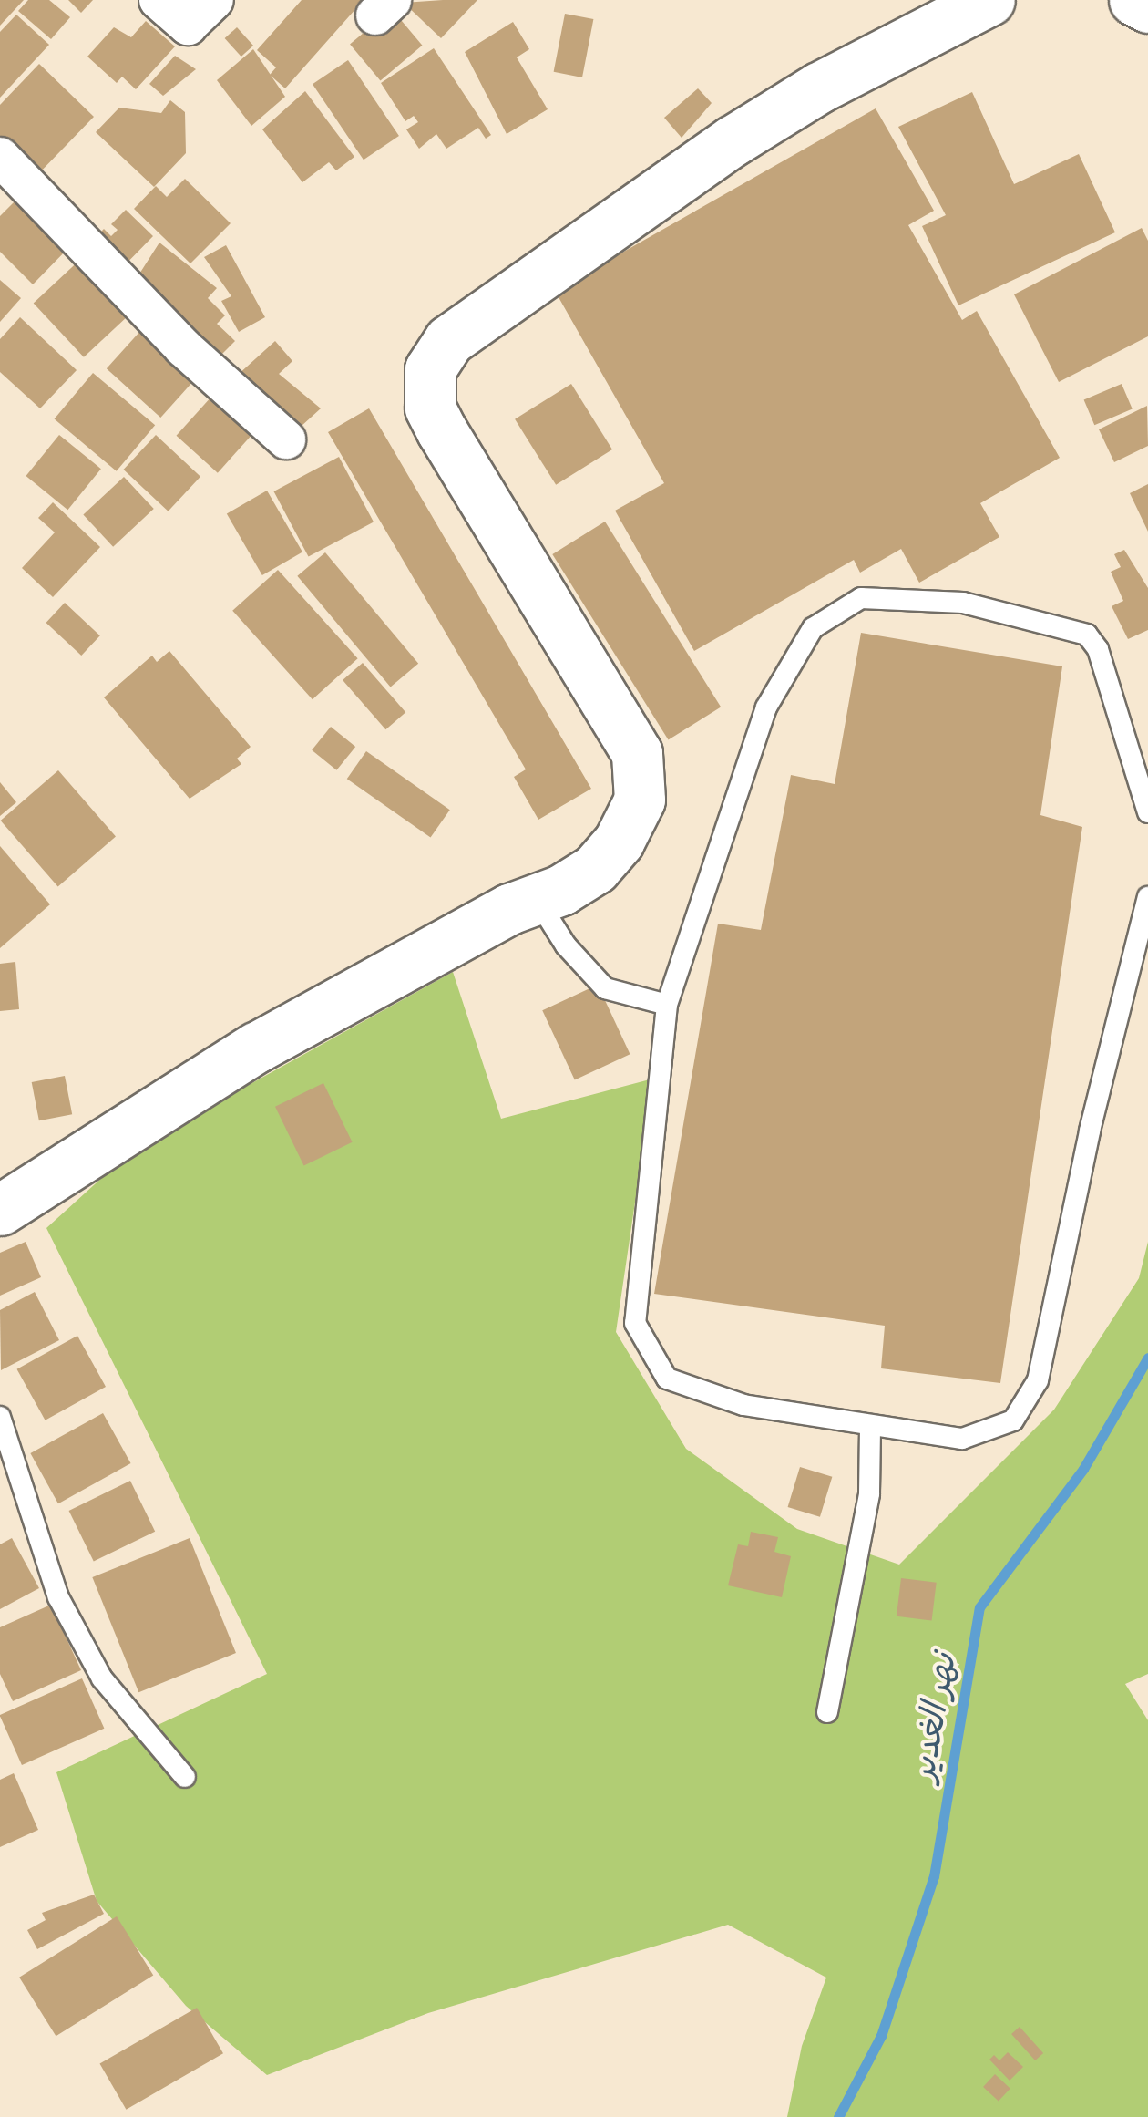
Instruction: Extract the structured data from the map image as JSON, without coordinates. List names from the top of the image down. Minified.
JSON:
{"water":["نهر الغدير"]}
